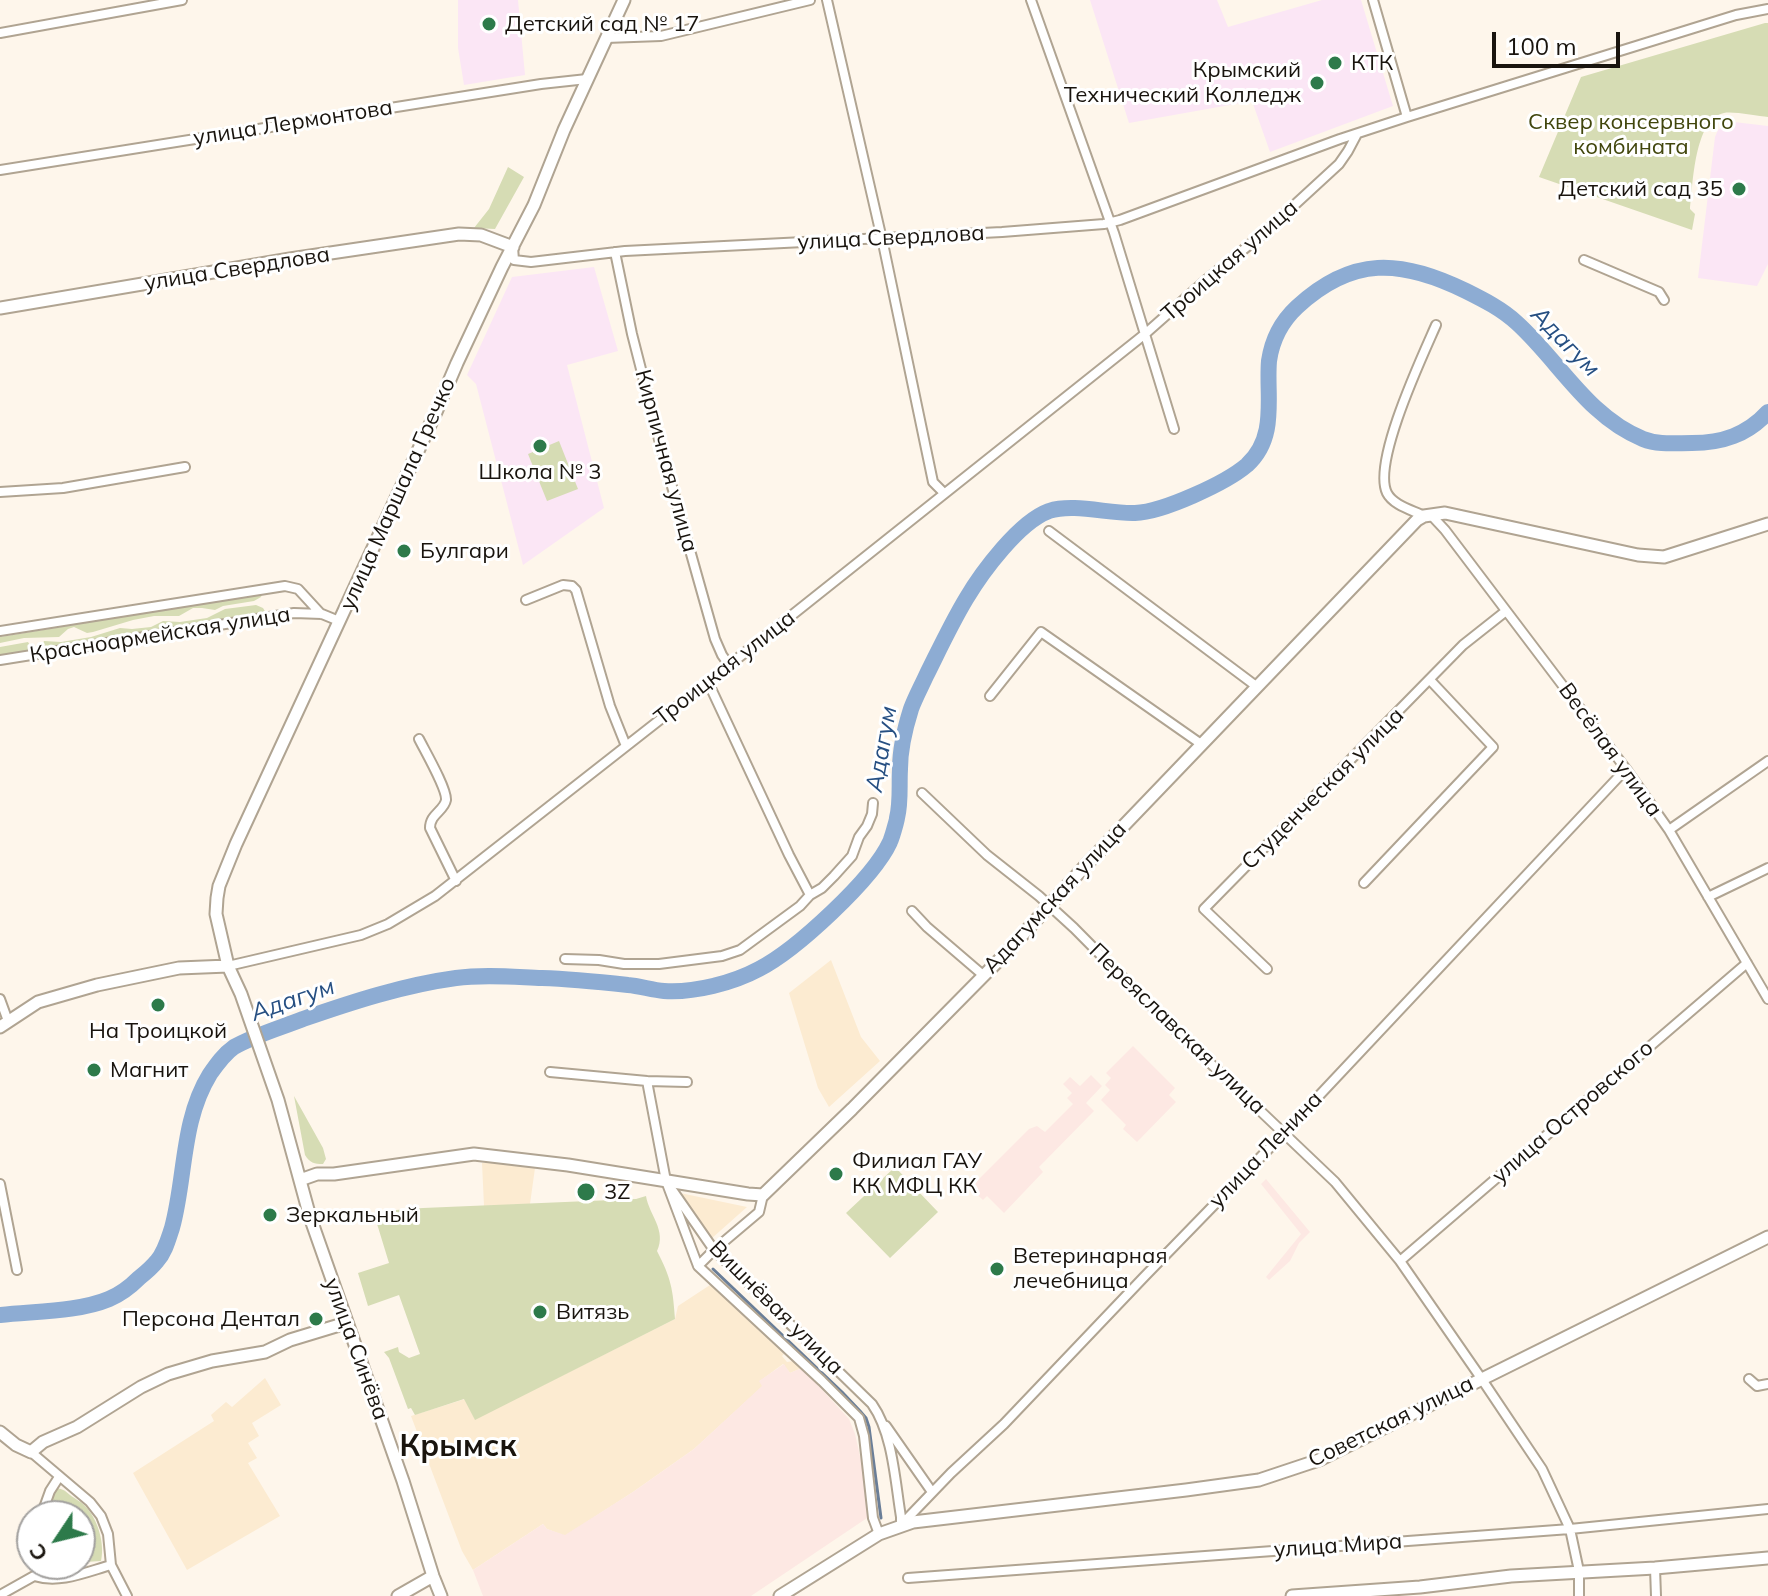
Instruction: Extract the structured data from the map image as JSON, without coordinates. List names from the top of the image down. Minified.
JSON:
{"streets":{"main road":["улица Свердлова","Троицкая улица","улица Маршала Гречко","Адагумская улица","улица Ленина","улица Синёва","Советская улица"],"street":["улица Лермонтова","Кирпичная улица","Красноармейская улица","Весёлая улица","Студенческая улица","Переяславская улица","улица Островского","Вишнёвая улица","улица Мира"]},"crossings":[["улица Лермонтова","улица Маршала Гречко"],["улица Свердлова","Троицкая улица"],["улица Свердлова","Кирпичная улица"],["улица Свердлова","улица Маршала Гречко"],["Троицкая улица","Кирпичная улица"],["Троицкая улица","улица Маршала Гречко"],["улица Маршала Гречко","Красноармейская улица"],["улица Маршала Гречко","улица Синёва"],["Весёлая улица","Студенческая улица"],["Весёлая улица","Адагумская улица"],["Весёлая улица","улица Островского"],["Весёлая улица","улица Ленина"],["Адагумская улица","Переяславская улица"],["Переяславская улица","улица Островского"],["Переяславская улица","улица Ленина"],["Переяславская улица","Советская улица"],["Переяславская улица","улица Мира"],["улица Ленина","Вишнёвая улица"],["улица Ленина","Советская улица"],["Вишнёвая улица","Советская улица"]],"districts":["Крымск"],"water":["Адагум"],"parks":["Сквер консервного комбината"],"places":["Детский сад № 17","КТК","Крымский Технический Колледж","Детский сад 35","Школа № 3","Булгари","На Троицкой","Магнит","Филиал ГАУ КК МФЦ КК","3Z","Зеркальный","Ветеринарная лечебница","Витязь","Персона Дентал"],"scale_bar":"100 m","north":"bottom left"}
